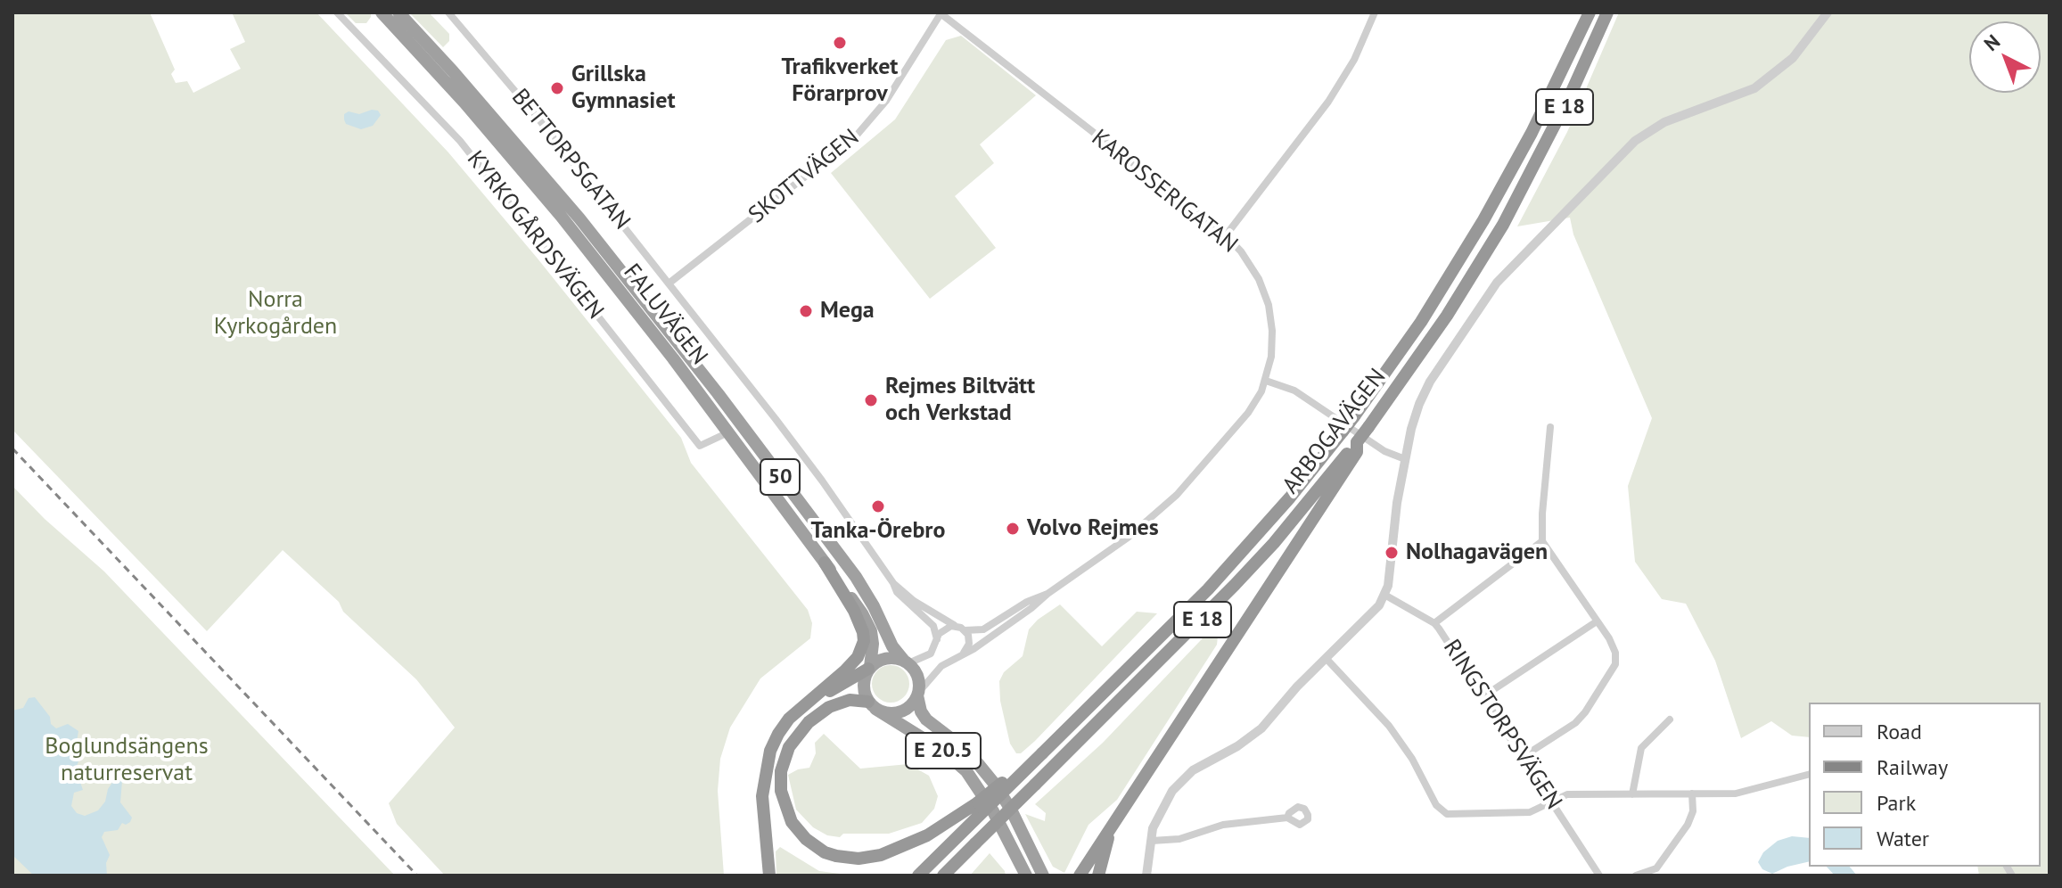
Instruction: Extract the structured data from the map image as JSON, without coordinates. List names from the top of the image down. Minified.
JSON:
{"streets":{"highway":["E 18","FALUVÄGEN","ARBOGAVÄGEN","50","E 20.5"],"street":["BETTORPSGATAN","SKOTTVÄGEN","KAROSSERIGATAN","KYRKOGÅRDSVÄGEN","RINGSTORPSVÄGEN"]},"crossings":[["E 18","KAROSSERIGATAN"],["E 18","FALUVÄGEN"],["E 18","ARBOGAVÄGEN"],["E 18","50"],["E 18","E 20.5"],["BETTORPSGATAN","SKOTTVÄGEN"],["SKOTTVÄGEN","KAROSSERIGATAN"],["KAROSSERIGATAN","FALUVÄGEN"],["KAROSSERIGATAN","50"],["KAROSSERIGATAN","E 20.5"],["KYRKOGÅRDSVÄGEN","FALUVÄGEN"],["FALUVÄGEN","50"],["FALUVÄGEN","E 20.5"],["ARBOGAVÄGEN","E 20.5"],["50","E 20.5"]],"parks":["Norra Kyrkogården","Boglundsängens naturreservat"],"places":["Trafikverket Förarprov","Grillska Gymnasiet","Mega","Rejmes Biltvätt och Verkstad","Tanka-Örebro","Volvo Rejmes","Nolhagavägen"],"legend":["Road","Railway","Park","Water"],"north":"top left"}
